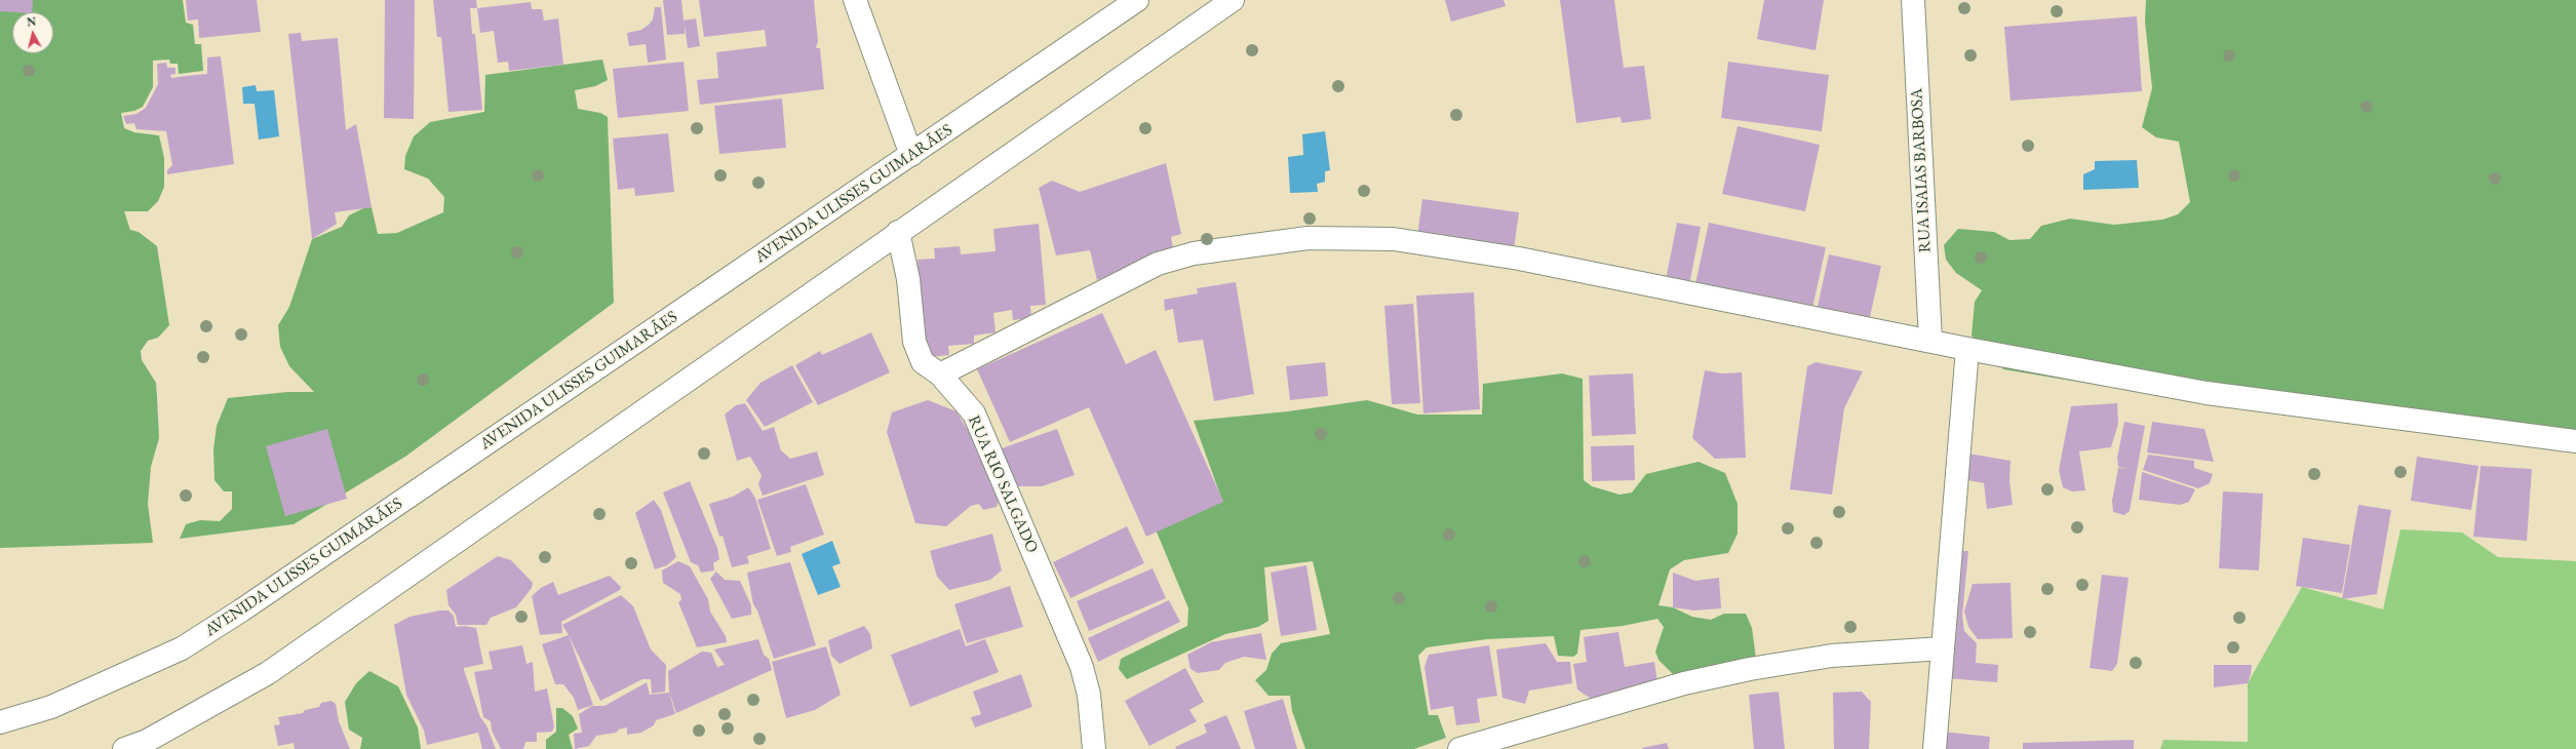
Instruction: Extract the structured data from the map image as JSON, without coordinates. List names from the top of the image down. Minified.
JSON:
{"streets":{"street":["RUA ISAIAS BARBOSA","AVENIDA ULISSES GUIMARÃES","RUA RIO SALGADO"]},"north":"top"}
